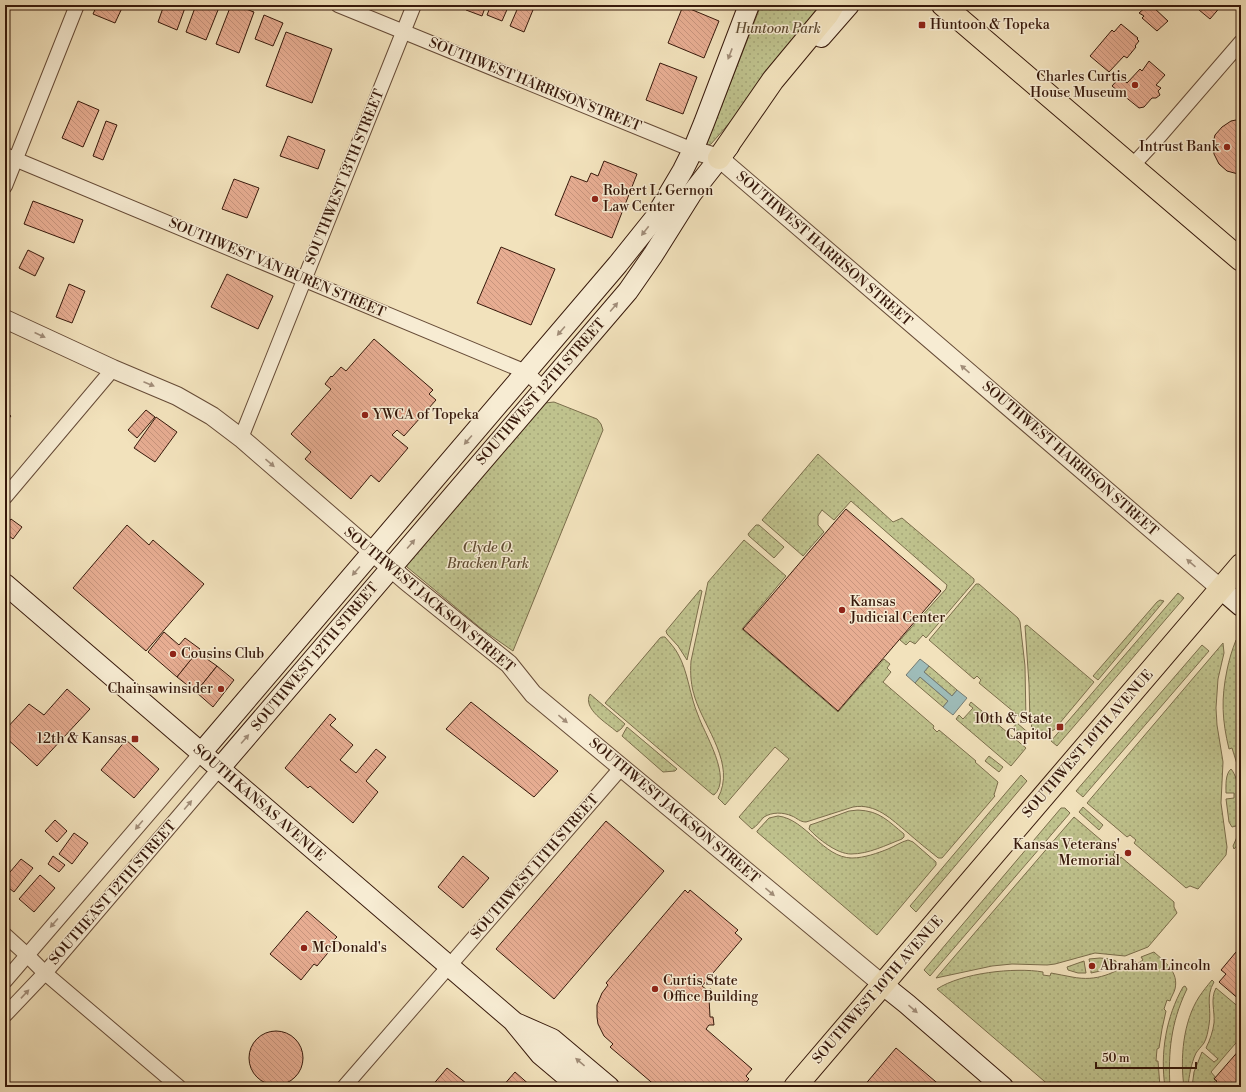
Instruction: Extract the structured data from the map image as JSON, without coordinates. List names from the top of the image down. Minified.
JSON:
{"streets":{"main road":["SOUTHWEST HARRISON STREET","SOUTHWEST 12TH STREET","SOUTHWEST JACKSON STREET","SOUTHWEST 10TH AVENUE","SOUTH KANSAS AVENUE"],"street":["SOUTHWEST 13TH STREET","SOUTHWEST VAN BUREN STREET","SOUTHWEST 11TH STREET","SOUTHEAST 12TH STREET"]},"crossings":[["SOUTHWEST HARRISON STREET","SOUTHWEST 13TH STREET"],["SOUTHWEST HARRISON STREET","SOUTHWEST 12TH STREET"],["SOUTHWEST HARRISON STREET","SOUTHWEST 10TH AVENUE"],["SOUTHWEST 13TH STREET","SOUTHWEST VAN BUREN STREET"],["SOUTHWEST 13TH STREET","SOUTHWEST JACKSON STREET"],["SOUTHWEST VAN BUREN STREET","SOUTHWEST 12TH STREET"],["SOUTHWEST 12TH STREET","SOUTHWEST JACKSON STREET"],["SOUTHWEST 12TH STREET","SOUTH KANSAS AVENUE"],["SOUTHWEST 12TH STREET","SOUTHEAST 12TH STREET"],["SOUTHWEST JACKSON STREET","SOUTHWEST 10TH AVENUE"],["SOUTHWEST JACKSON STREET","SOUTHWEST 11TH STREET"],["SOUTH KANSAS AVENUE","SOUTHWEST 11TH STREET"],["SOUTH KANSAS AVENUE","SOUTHEAST 12TH STREET"]],"one_way":["SOUTHWEST HARRISON STREET","SOUTHWEST JACKSON STREET"],"parks":["Huntoon Park","Clyde O. Bracken Park"],"places":{"transit":["Huntoon & Topeka","10th & State Capitol","12th & Kansas"],"other":["Charles Curtis House Museum","Intrust Bank","Robert L. Gernon Law Center","YWCA of Topeka","Kansas Judicial Center","Cousins Club","Chainsawinsider","Kansas Veterans' Memorial","McDonald's","Abraham Lincoln","Curtis State Office Building"]},"scale_bar":"50 m"}
